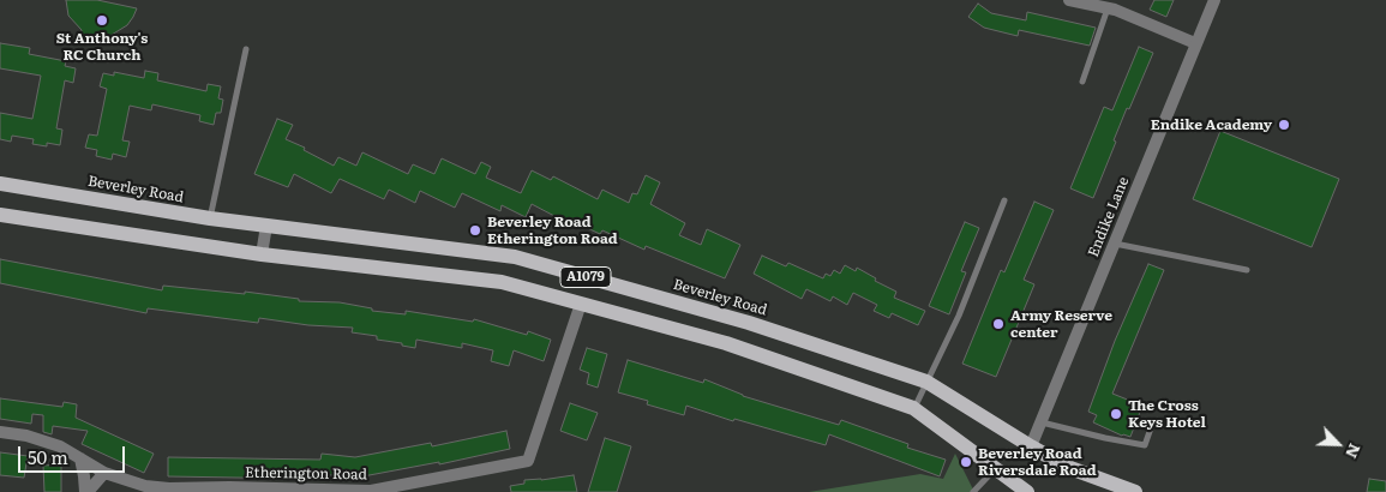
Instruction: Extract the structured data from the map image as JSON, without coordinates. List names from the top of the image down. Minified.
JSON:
{"streets":{"main road":["Beverley Road","A1079"],"street":["Endike Lane","Etherington Road"]},"crossings":[["Beverley Road","Endike Lane"],["A1079","Etherington Road"]],"places":["St Anthony's RC Church","Endike Academy","Beverley Road Etherington Road","Army Reserve center","The Cross Keys Hotel","Beverley Road Riversdale Road"],"scale_bar":"50 m","north":"bottom right"}
